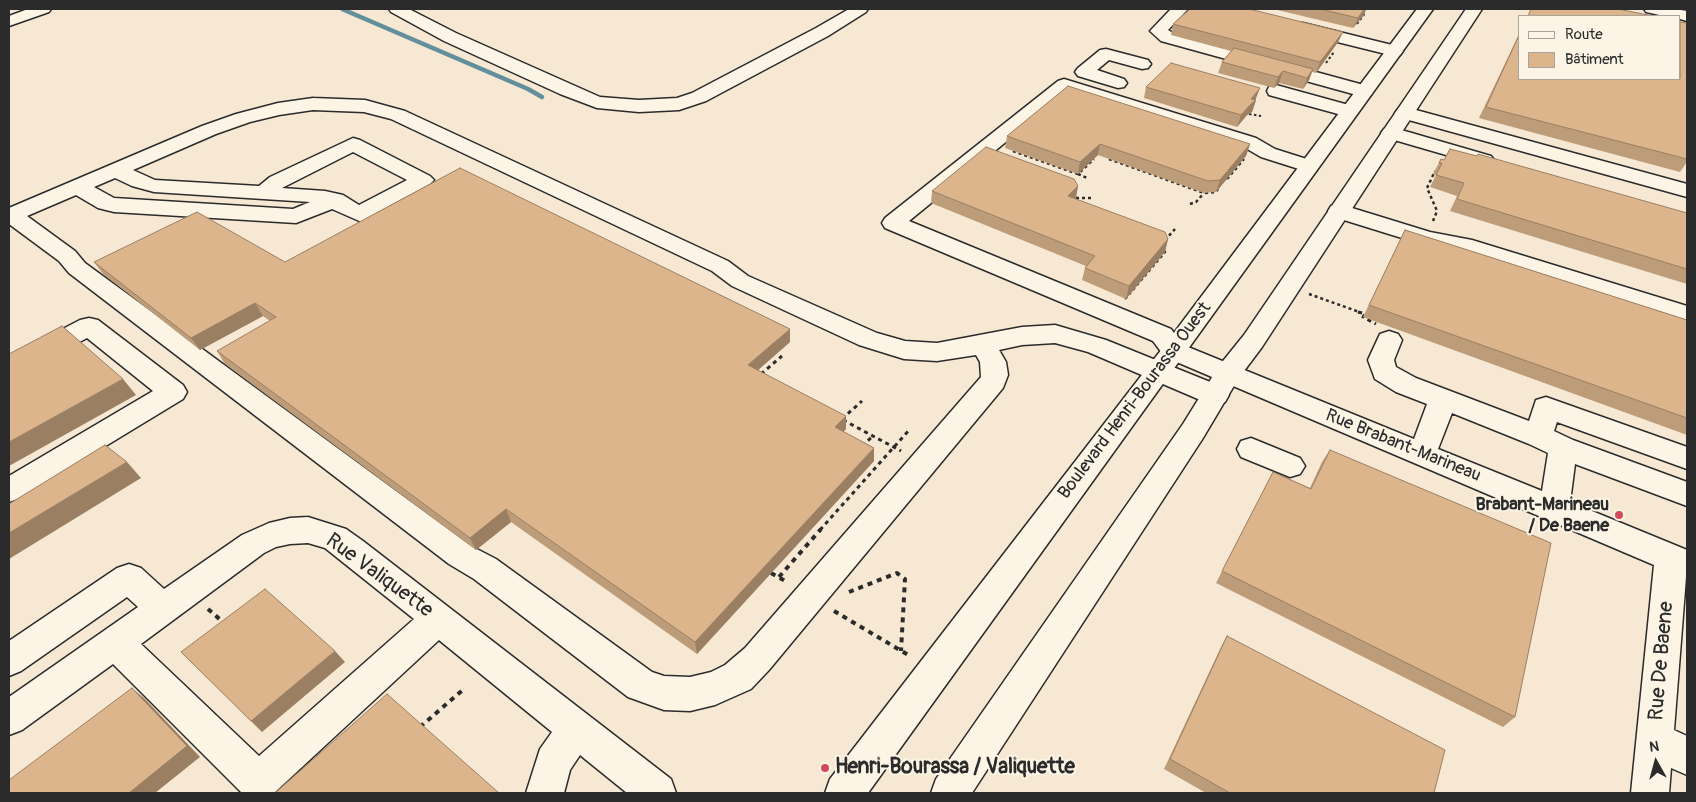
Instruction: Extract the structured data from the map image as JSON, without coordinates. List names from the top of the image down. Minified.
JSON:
{"streets":{"main road":["Boulevard Henri-Bourassa Ouest","Rue Brabant-Marineau","Rue Valiquette","Rue De Baene"]},"crossings":[["Boulevard Henri-Bourassa Ouest","Rue Brabant-Marineau"],["Rue Brabant-Marineau","Rue De Baene"]],"places":["Brabant-Marineau / De Baene","Henri-Bourassa / Valiquette"],"legend":["Route","Bâtiment"],"north":"top"}
